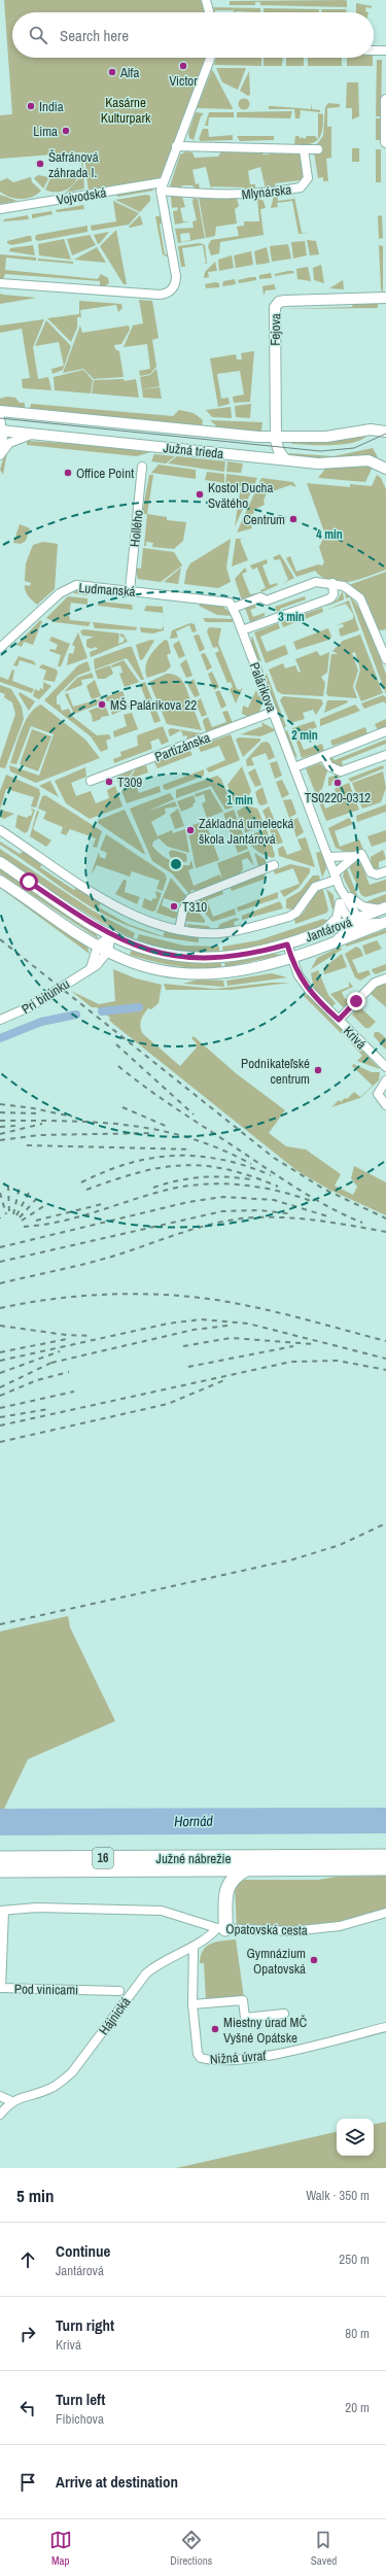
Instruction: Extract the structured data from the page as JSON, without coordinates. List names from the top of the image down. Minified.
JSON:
{"streets":{"highway":["16","Južné nábrežie"],"street":["Mlynárska","Vojvodská","Fejova","Južná trieda","Hollého","Ludmanská","Palárikova","Partizánska","Jantárová","Pri bitúnku","Krivá","Opatovská cesta","Pod vinicami","Hájnická","Nižná úvrať"]},"crossings":[["Mlynárska","Vojvodská"],["Fejova","Južná trieda"],["Hollého","Ludmanská"],["Ludmanská","Palárikova"],["Palárikova","Partizánska"],["Jantárová","Pri bitúnku"],["Jantárová","Krivá"],["Opatovská cesta","Pod vinicami"],["Opatovská cesta","Hájnická"],["Hájnická","Nižná úvrať"]],"water":["Hornád"],"parks":["Kasárne Kulturpark"],"places":["Victor","Alfa","India","Lima","Šafránová záhrada I.","Office Point","Kostol Ducha Svätého","Centrum","MŠ Palárikova 22","T309","TS0220-0312","Základná umelecká škola Jantárová","T310","Podnikateľské centrum","Gymnázium Opatovská","Miestny úrad MČ Vyšné Opátske"],"page":{"search":"Search here","heading":["5 min","Walk · 350 m"],"list":[["Continue","Jantárová","250 m"],["Turn right","Krivá","80 m"],["Turn left","Fibichova","20 m"],"Arrive at destination"],"nav":["Map","Directions","Saved"]},"rings":["4 min","3 min","2 min","1 min"]}
